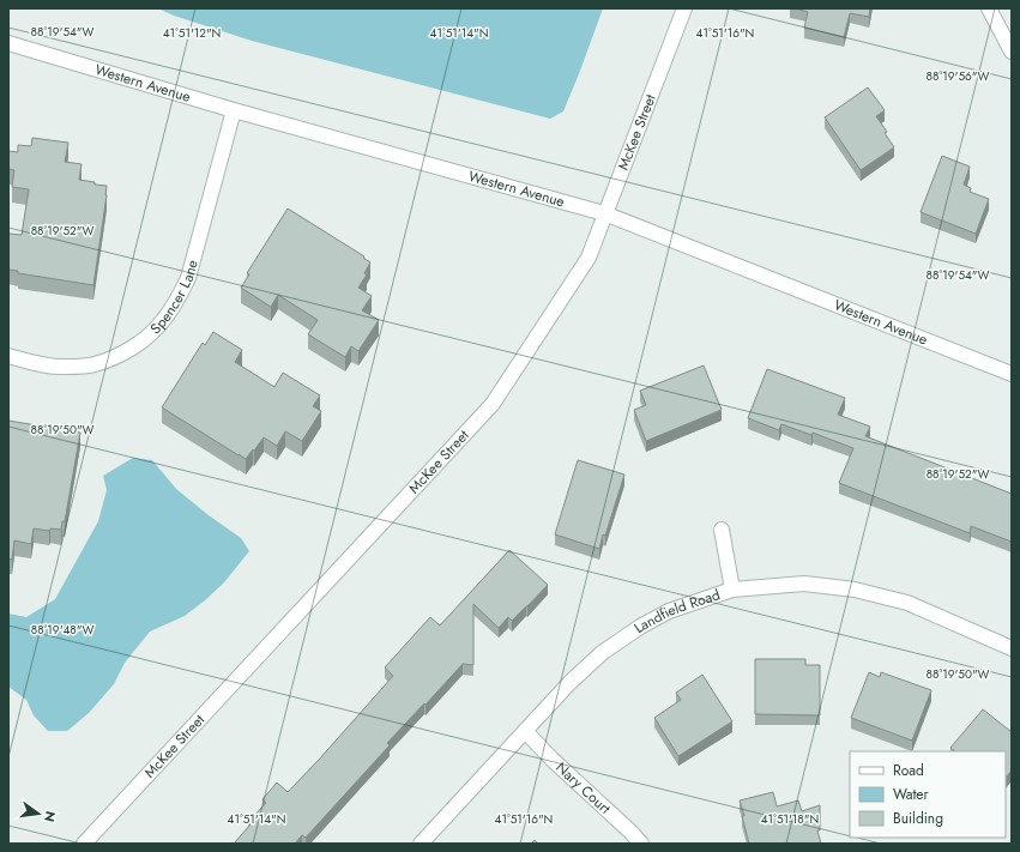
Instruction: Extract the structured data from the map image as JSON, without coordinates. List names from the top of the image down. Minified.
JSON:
{"streets":{"street":["Western Avenue","McKee Street","Spencer Lane","Landfield Road","Nary Court"]},"crossings":[["Western Avenue","McKee Street"],["Western Avenue","Spencer Lane"],["Landfield Road","Nary Court"]],"legend":["Road","Water","Building"],"north":"right","coordinates":["88°19'54\"W","41°51'12\"N","41°51'14\"N","41°51'16\"N","88°19'56\"W","88°19'52\"W","88°19'50\"W","88°19'48\"W","41°51'18\"N"]}
